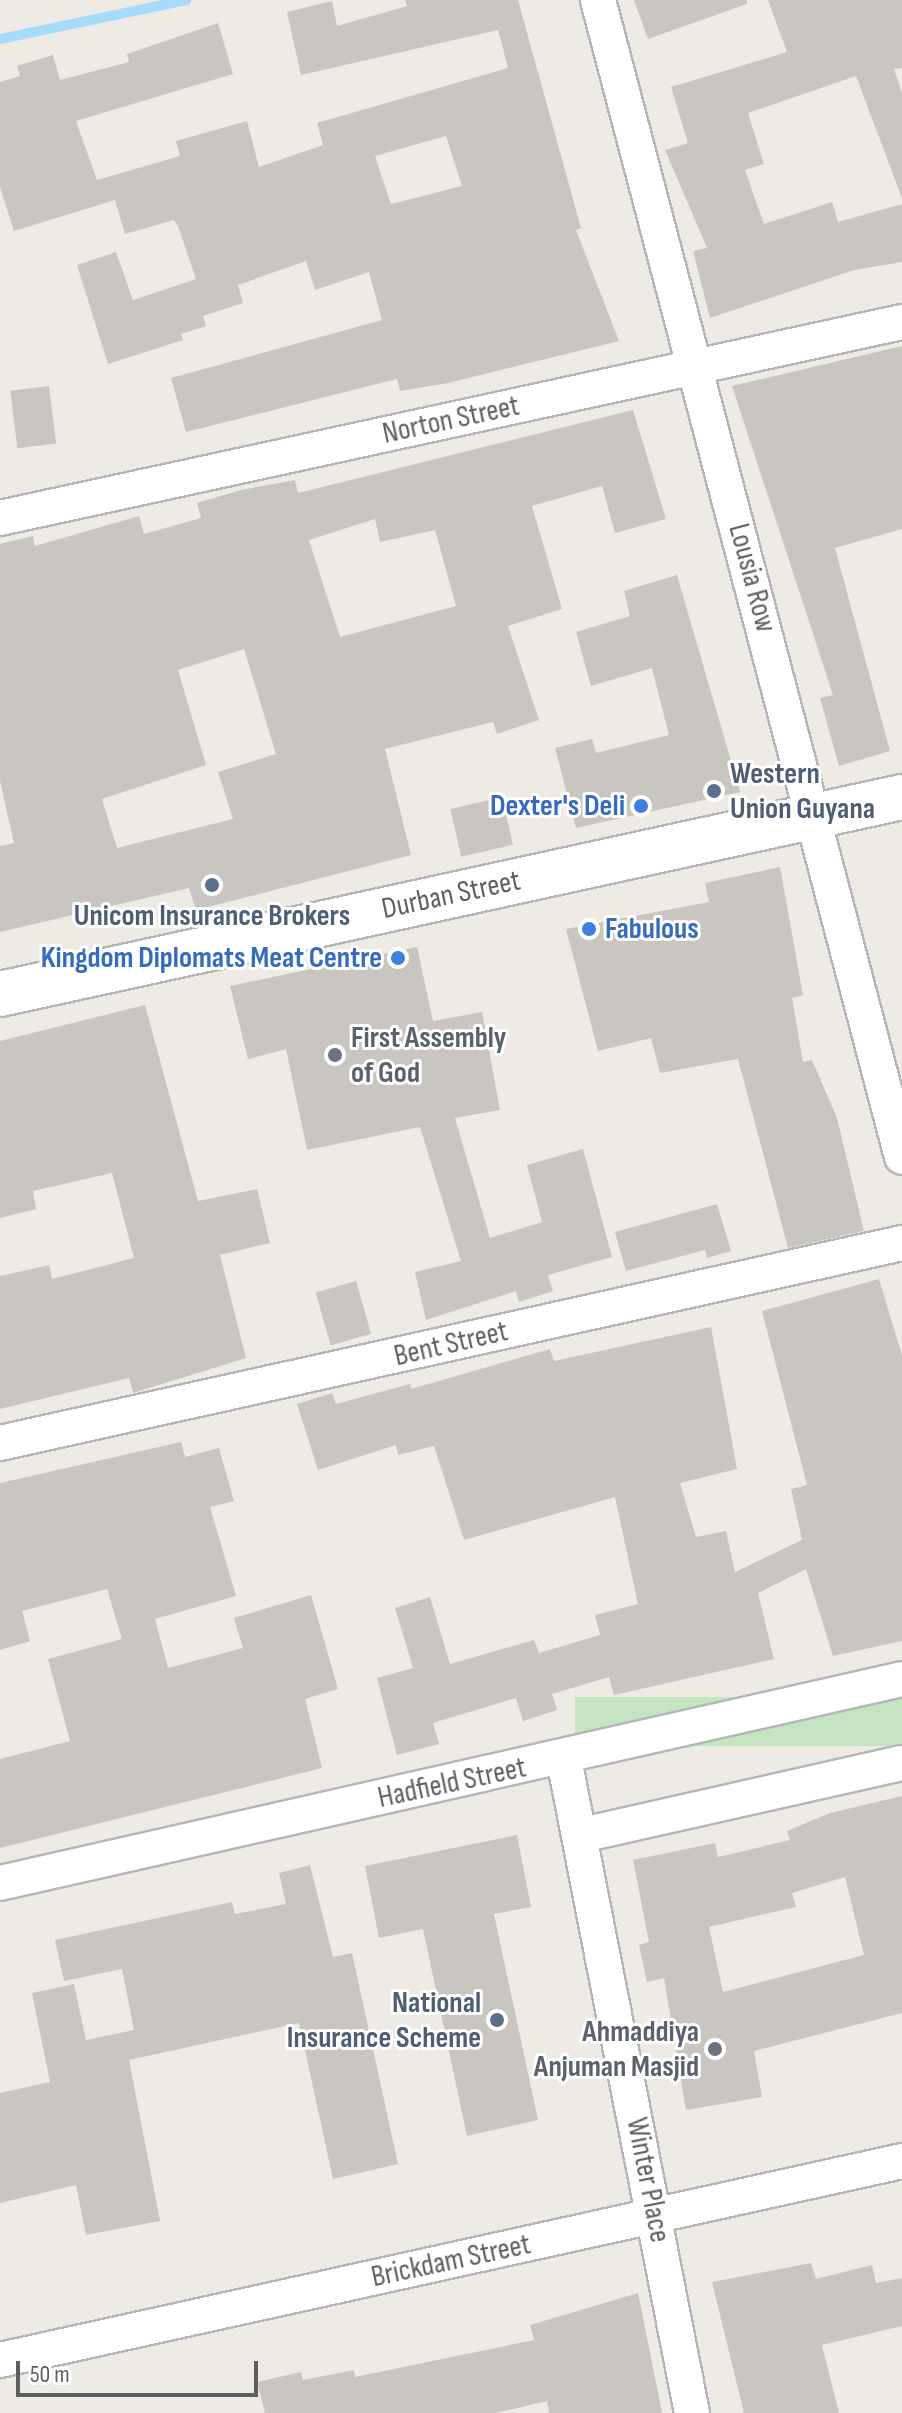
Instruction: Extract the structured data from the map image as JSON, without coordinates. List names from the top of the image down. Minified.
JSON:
{"streets":{"street":["Norton Street","Lousia Row","Durban Street","Bent Street","Hadfield Street","Winter Place","Brickdam Street"]},"crossings":[["Norton Street","Lousia Row"],["Lousia Row","Durban Street"],["Hadfield Street","Winter Place"],["Winter Place","Brickdam Street"]],"places":["Western Union Guyana","Dexter's Deli","Unicom Insurance Brokers","Fabulous","Kingdom Diplomats Meat Centre","First Assembly of God","National Insurance Scheme","Ahmaddiya Anjuman Masjid"],"scale_bar":"50 m"}
